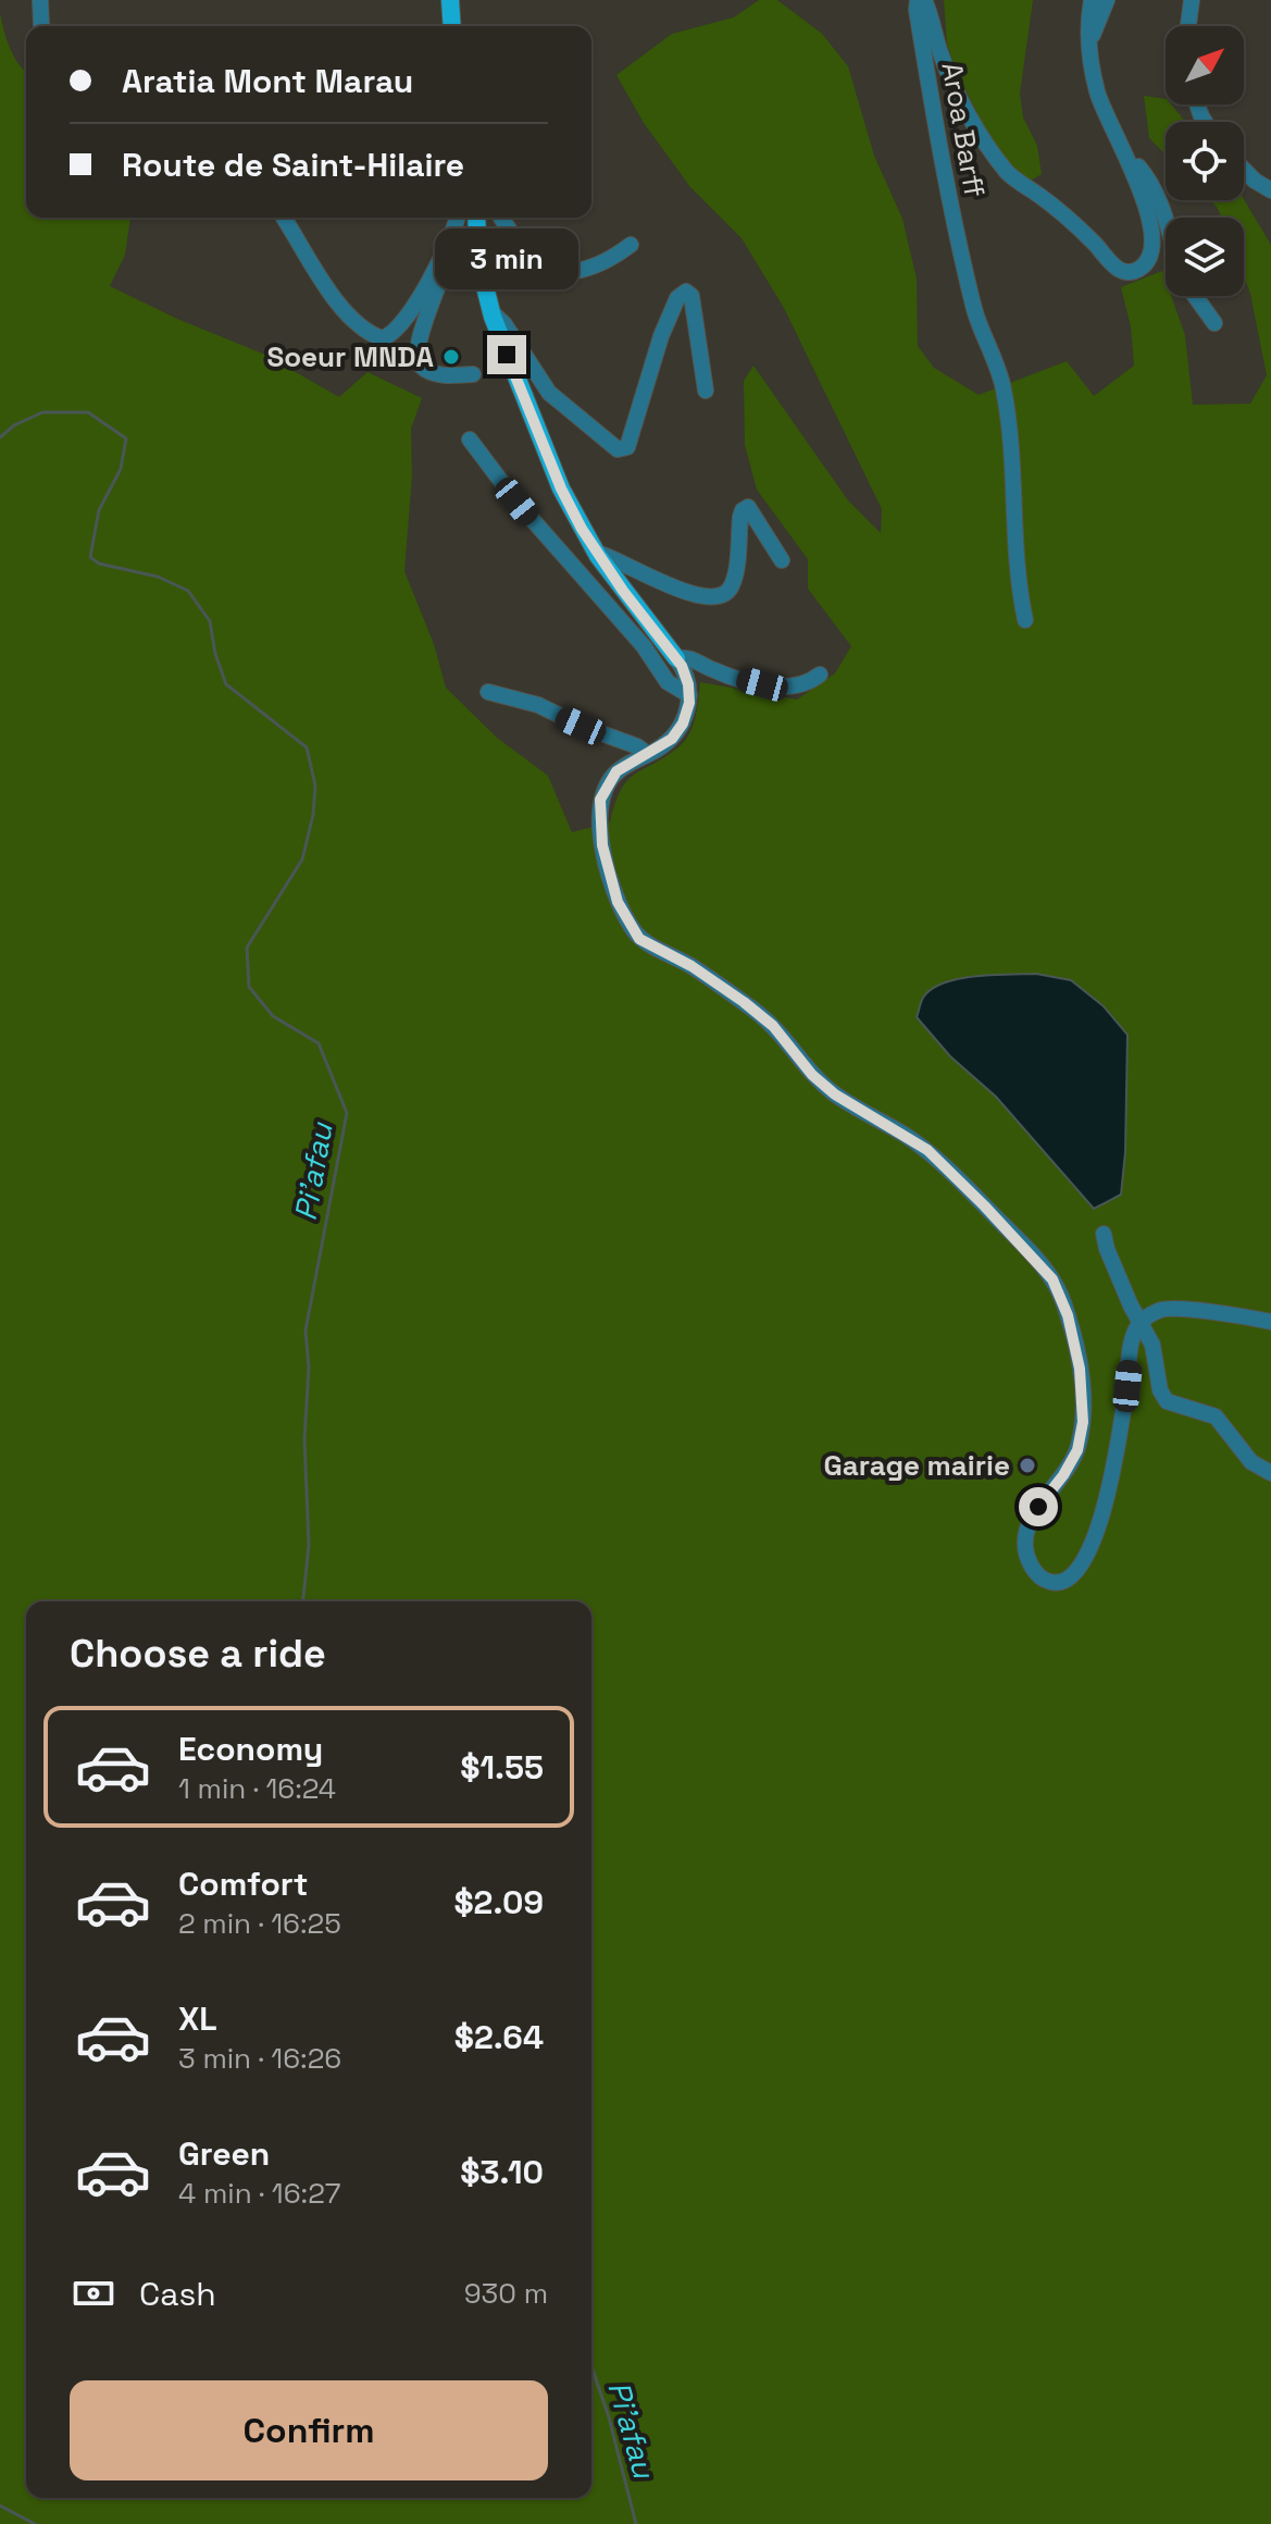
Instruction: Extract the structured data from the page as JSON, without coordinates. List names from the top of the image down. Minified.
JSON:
{"streets":{"street":["Aroa Barff"]},"water":["Pi'afau"],"places":["Soeur MNDA","Garage mairie"],"north":"top right","page":{"banner":["Aratia Mont Marau","Route de Saint-Hilaire"],"bubble":"3 min","heading":"Choose a ride","list":[{"name":"Economy","note":"1 min · 16:24","value":"$1.55"},{"name":"Comfort","note":"2 min · 16:25","value":"$2.09"},{"name":"XL","note":"3 min · 16:26","value":"$2.64"},{"name":"Green","note":"4 min · 16:27","value":"$3.10"}],"pay":["Cash","930 m"],"buttons":"Confirm"}}
